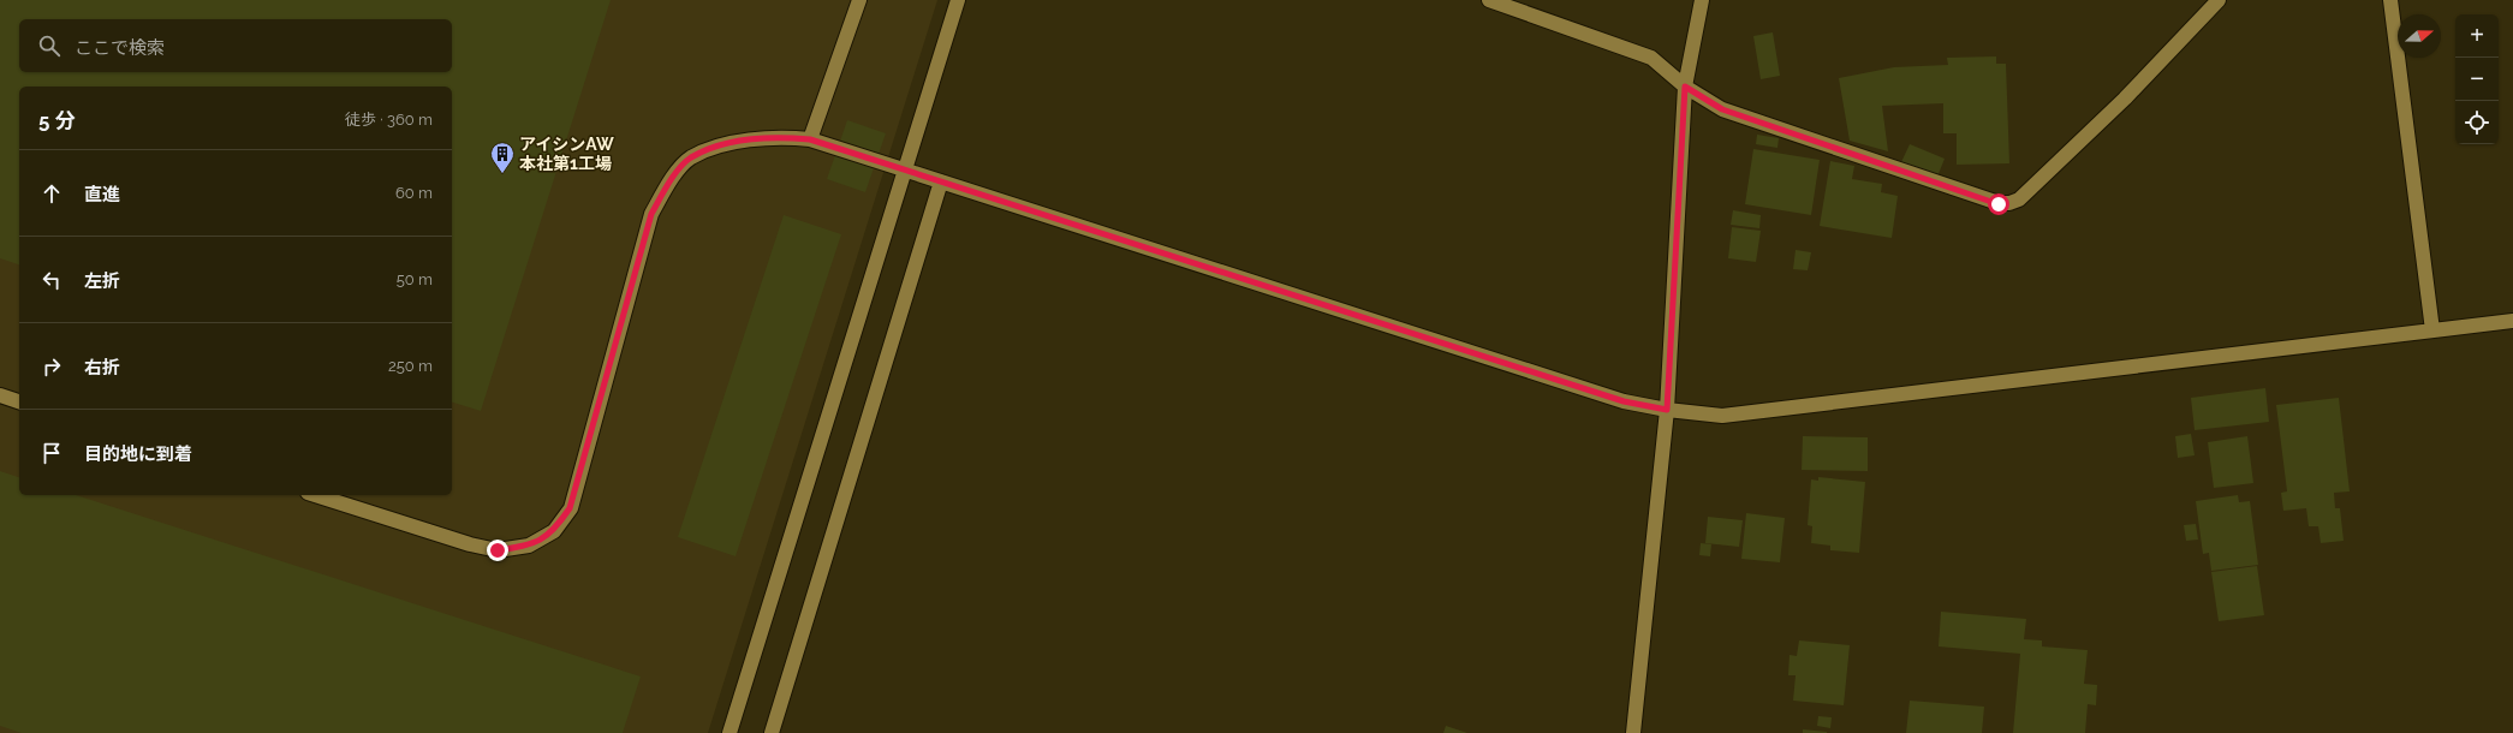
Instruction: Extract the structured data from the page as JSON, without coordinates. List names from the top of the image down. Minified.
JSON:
{"places":{"building":["アイシンAW 本社第1工場"]},"north":"right","page":{"map_buttons":["+","−"],"search":"ここで検索","heading":["5 分","徒歩 · 360 m"],"list":[["直進","60 m"],["左折","50 m"],["右折","250 m"],"目的地に到着"]}}
